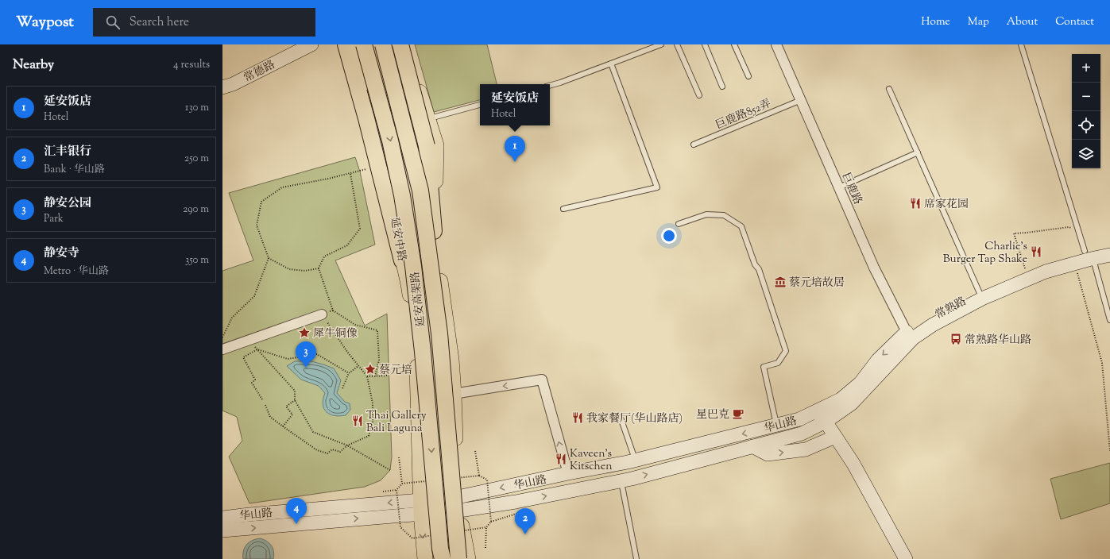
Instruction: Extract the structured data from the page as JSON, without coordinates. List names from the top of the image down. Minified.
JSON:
{"streets":{"highway":["延安高架路"],"main road":["常德路","延安中路","常熟路","华山路"],"street":["巨鹿路"],"lane":["巨鹿路852弄"]},"crossings":[["巨鹿路852弄","巨鹿路"],["巨鹿路","常熟路"],["延安中路","华山路"],["常熟路","华山路"]],"places":{"restaurant":["席家花园","Charlie's Burger Tap Shake","我家餐厅(华山路店)","Thai Gallery Bali Laguna","Kaveen's Kitschen"],"museum":["蔡元培故居"],"place":["犀牛铜像","蔡元培"],"bus stop":["常熟路华山路"],"cafe":["星巴克"]},"page":{"header":"Waypost","search":"Search here","nav":["Home","Map","About","Contact"],"heading":["Nearby","4 results"],"map_buttons":["+","−"],"popup":["延安饭店","Hotel"],"list":[{"mark":"1","name":"延安饭店","note":"Hotel","value":"130 m"},{"mark":"2","name":"汇丰银行","note":"Bank · 华山路","value":"250 m"},{"mark":"3","name":"静安公园","note":"Park","value":"290 m"},{"mark":"4","name":"静安寺","note":"Metro · 华山路","value":"350 m"}],"pins":["1","3","4","2"]}}
